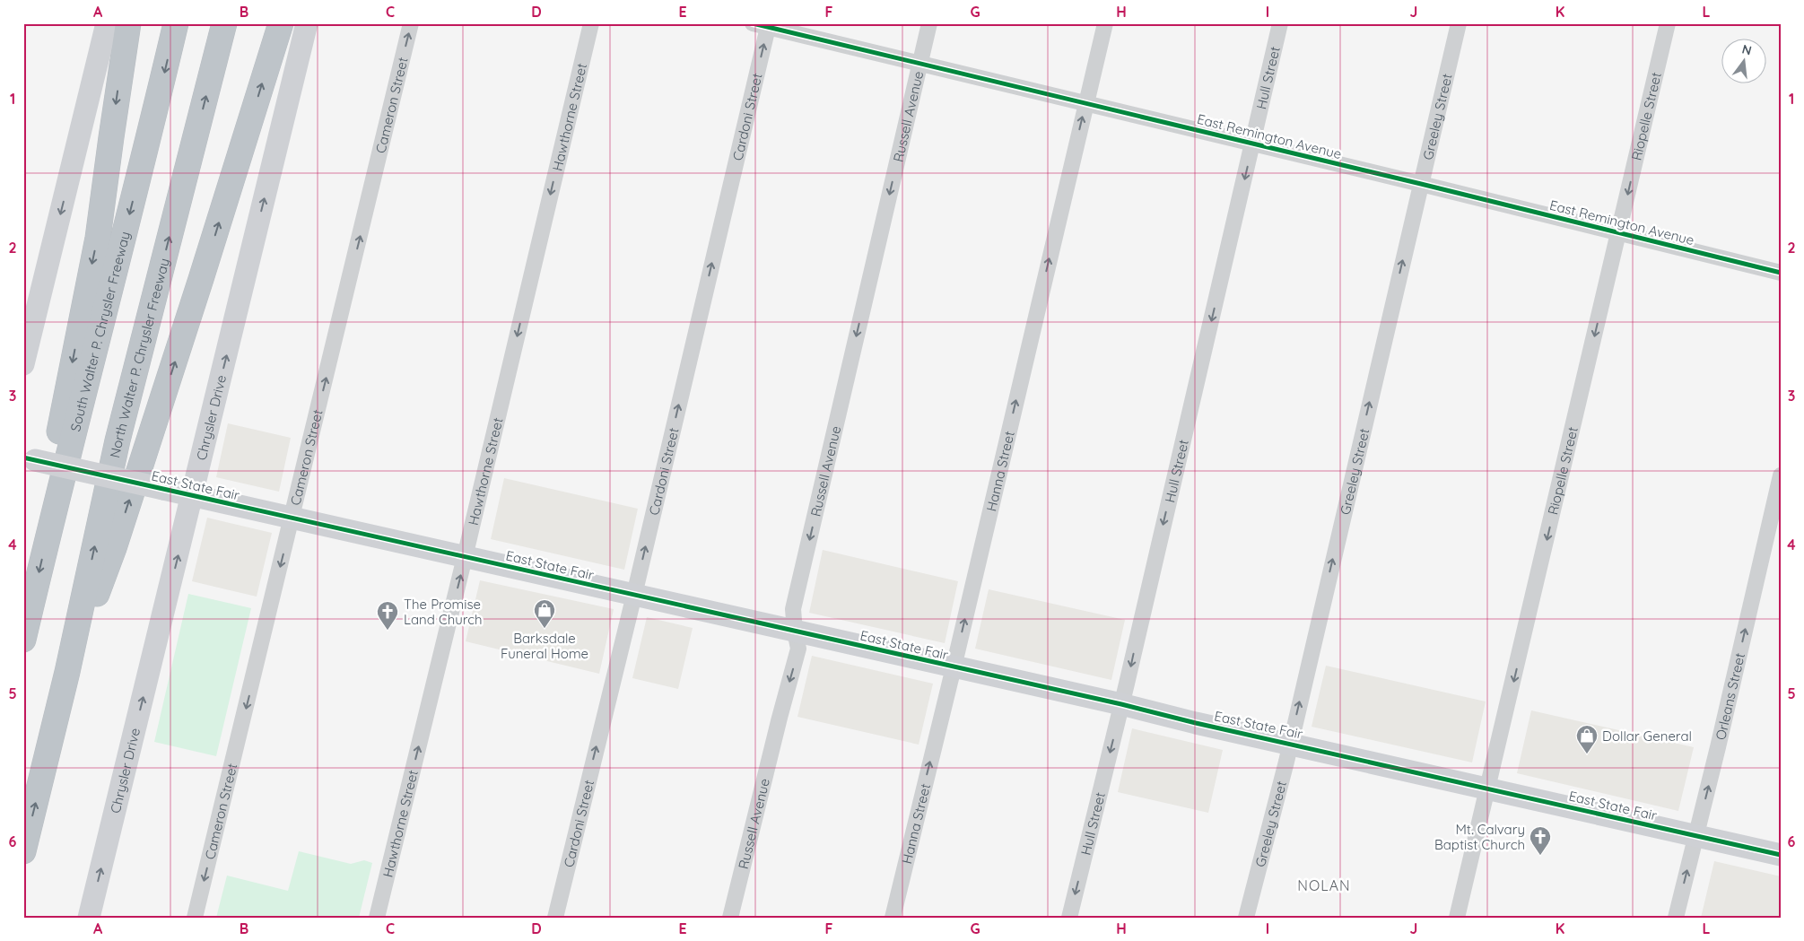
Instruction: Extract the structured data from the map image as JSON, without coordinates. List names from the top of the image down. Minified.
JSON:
{"streets":{"highway":["South Walter P. Chrysler Freeway","North Walter P. Chrysler Freeway"],"street":["Hull Street","Cameron Street","Riopelle Street","Hawthorne Street","Cardoni Street","Russell Avenue","Greeley Street","East Remington Avenue","Chrysler Drive","Hanna Street","East State Fair","Orleans Street"]},"crossings":[["Hull Street","East Remington Avenue"],["Hull Street","East State Fair"],["Cameron Street","East State Fair"],["Riopelle Street","East Remington Avenue"],["Riopelle Street","East State Fair"],["Hawthorne Street","East State Fair"],["Cardoni Street","East Remington Avenue"],["Cardoni Street","East State Fair"],["Russell Avenue","East Remington Avenue"],["Russell Avenue","East State Fair"],["Greeley Street","East Remington Avenue"],["Greeley Street","East State Fair"],["East Remington Avenue","Hanna Street"],["Chrysler Drive","East State Fair"],["Hanna Street","East State Fair"],["East State Fair","Orleans Street"]],"one_way":["Hull Street","Riopelle Street","Cardoni Street","Russell Avenue","Greeley Street","Hanna Street","Orleans Street"],"districts":["NOLAN"],"places":{"shop":["Barksdale Funeral Home","Dollar General"],"church":["The Promise Land Church","Mt. Calvary Baptist Church"]},"north":"top","grid":{"columns":["A","B","C","D","E","F","G","H","I","J","K","L"],"rows":["1","2","3","4","5","6"]}}
